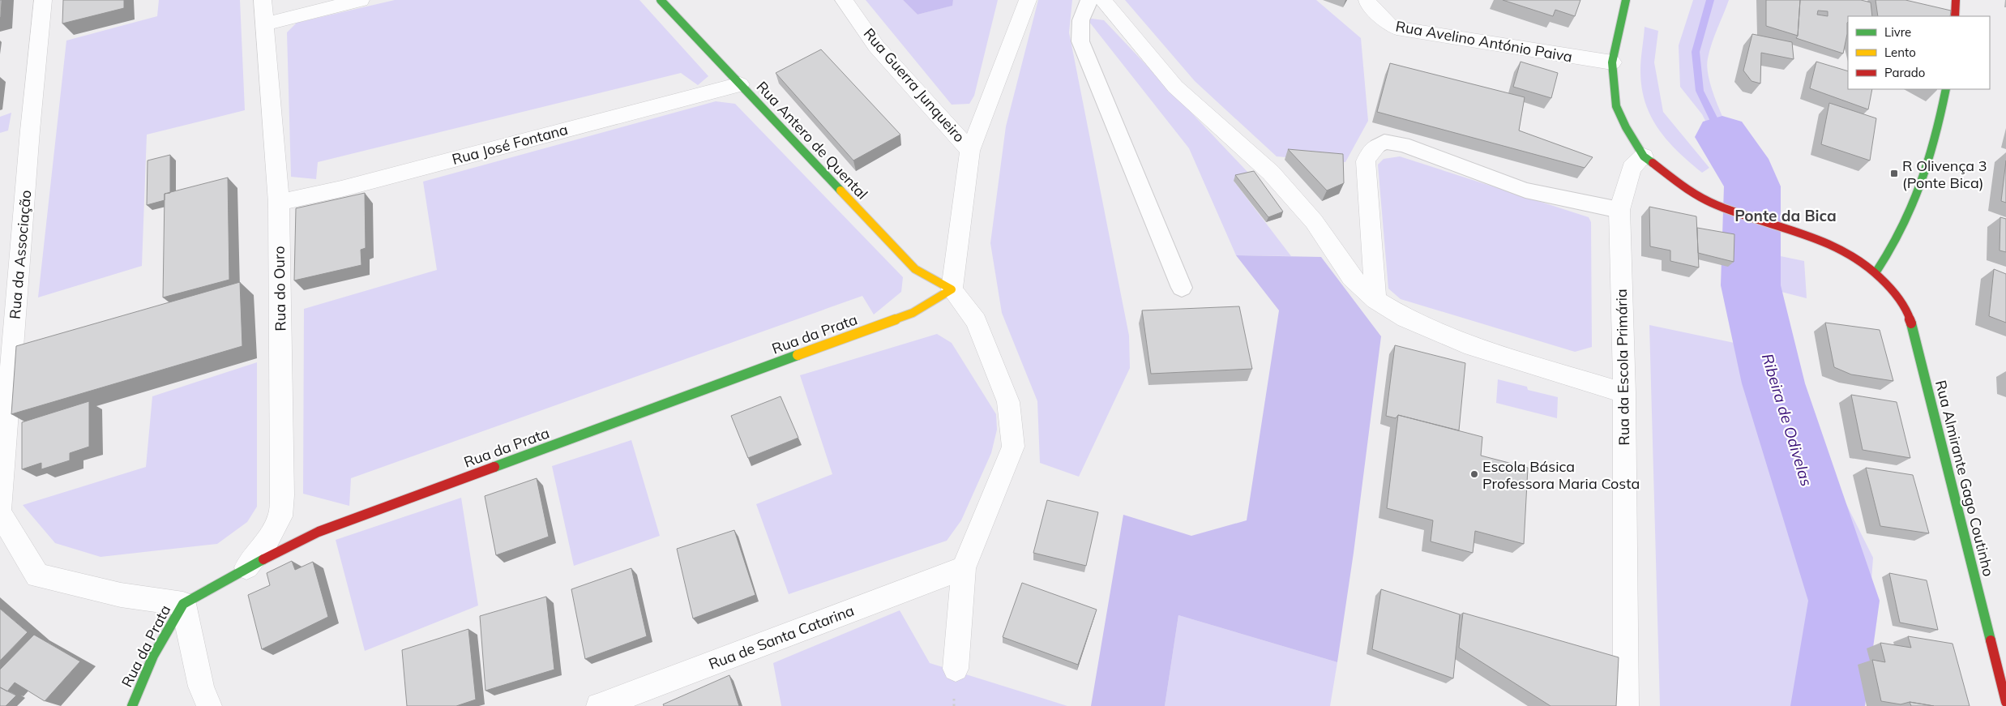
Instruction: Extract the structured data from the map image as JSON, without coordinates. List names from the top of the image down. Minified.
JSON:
{"streets":{"street":["Rua Avelino António Paiva","Rua Guerra Junqueiro","Rua Antero de Quental","Rua José Fontana","Rua da Associação","Rua do Ouro","Rua da Prata","Rua da Escola Primária","Rua Almirante Gago Coutinho","Rua de Santa Catarina"]},"crossings":[["Rua Antero de Quental","Rua José Fontana"],["Rua Antero de Quental","Rua da Prata"],["Rua José Fontana","Rua do Ouro"],["Rua do Ouro","Rua da Prata"],["Rua da Escola Primária","Rua Almirante Gago Coutinho"]],"districts":["Ponte da Bica"],"water":["Ribeira de Odivelas"],"places":{"transit":["R Olivença 3 (Ponte Bica)"],"other":["Escola Básica Professora Maria Costa"]},"legend":["Livre","Lento","Parado"]}
